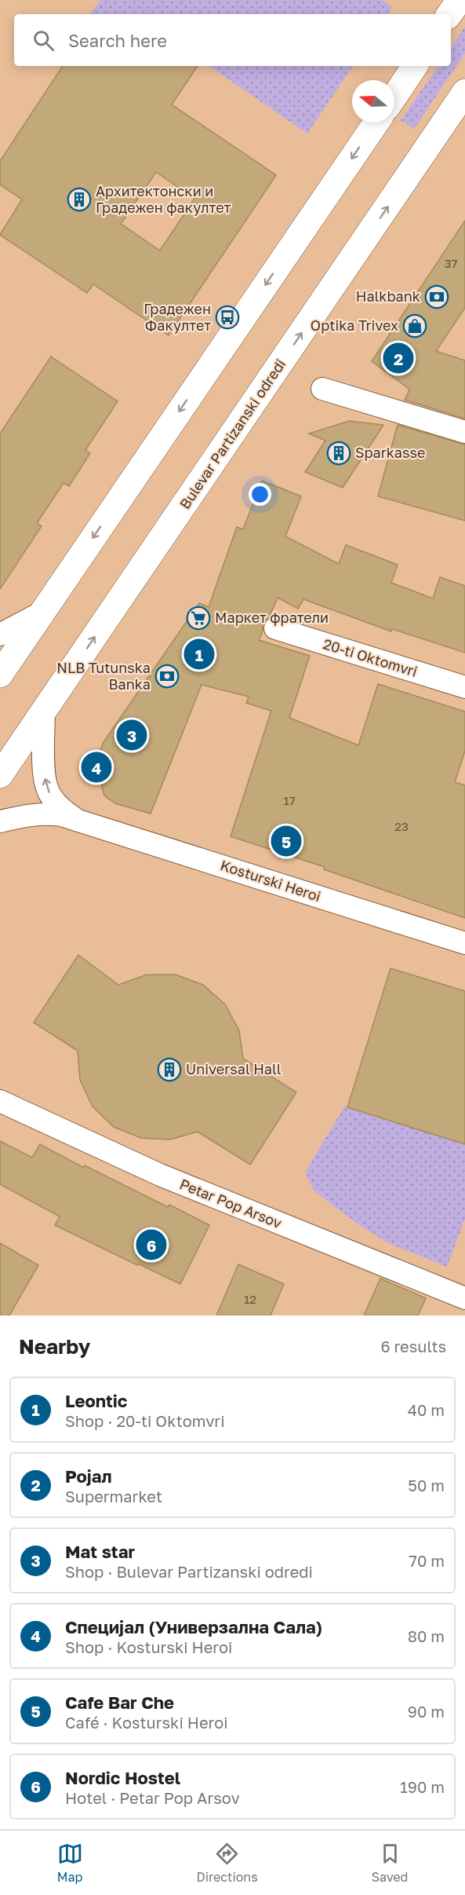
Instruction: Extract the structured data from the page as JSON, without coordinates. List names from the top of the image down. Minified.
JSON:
{"streets":{"street":["Bulevar Partizanski odredi","20-ti Oktomvri","Kosturski Heroi","Petar Pop Arsov"]},"crossings":[["Bulevar Partizanski odredi","Kosturski Heroi"]],"places":{"building":["Архитектонски и Градежен факултет","Sparkasse","Universal Hall"],"bank":["Halkbank","NLB Tutunska Banka"],"bus stop":["Градежен Факултет"],"shop":["Optika Trivex"],"supermarket":["Маркет фратели"]},"house_numbers":["37","17","23","12"],"north":"left","page":{"search":"Search here","pins":["2","1","3","4","5","6"],"heading":["Nearby","6 results"],"list":[{"mark":"1","name":"Leontic","note":"Shop · 20-ti Oktomvri","value":"40 m"},{"mark":"2","name":"Ројал","note":"Supermarket","value":"50 m"},{"mark":"3","name":"Mat star","note":"Shop · Bulevar Partizanski odredi","value":"70 m"},{"mark":"4","name":"Специјал (Универзална Сала)","note":"Shop · Kosturski Heroi","value":"80 m"},{"mark":"5","name":"Cafe Bar Che","note":"Café · Kosturski Heroi","value":"90 m"},{"mark":"6","name":"Nordic Hostel","note":"Hotel · Petar Pop Arsov","value":"190 m"}],"nav":["Map","Directions","Saved"]}}
